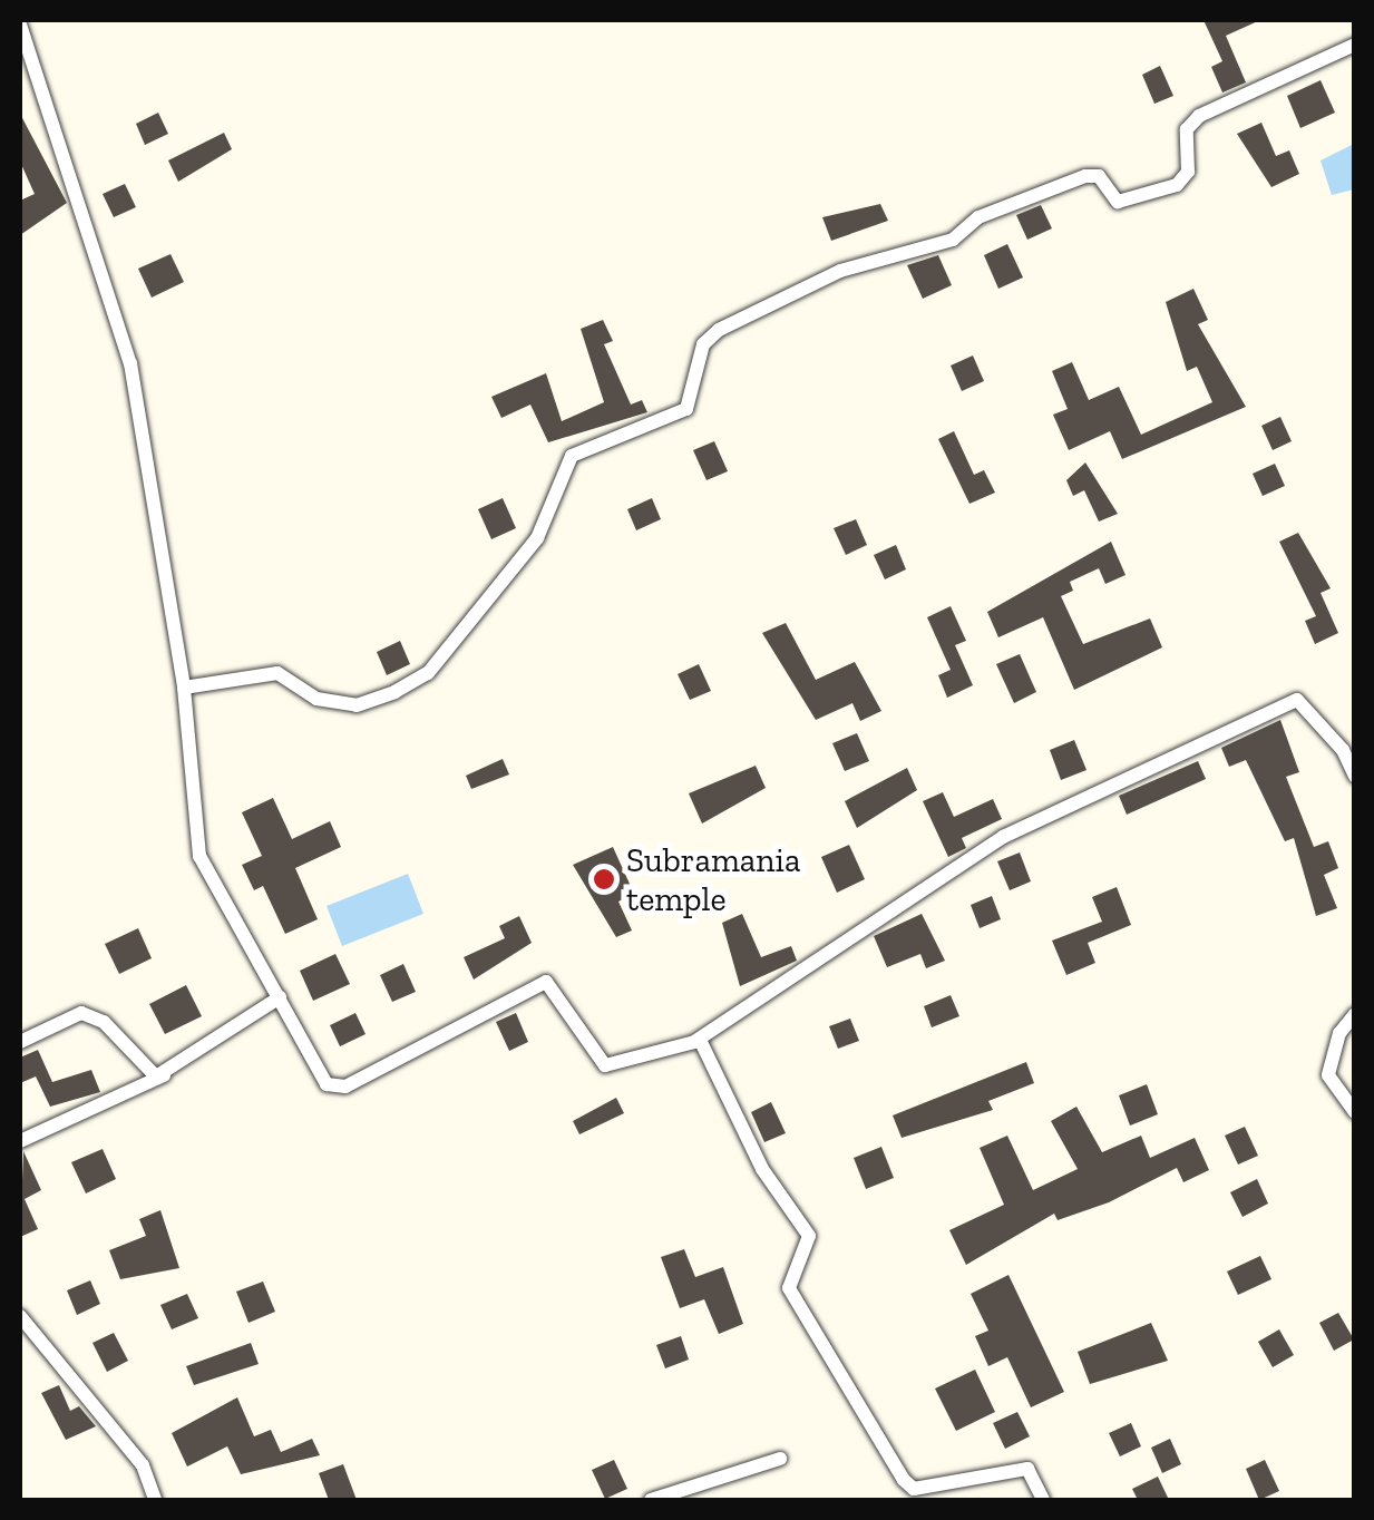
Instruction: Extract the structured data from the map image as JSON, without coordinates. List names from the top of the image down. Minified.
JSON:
{"places":["Subramania temple"]}
